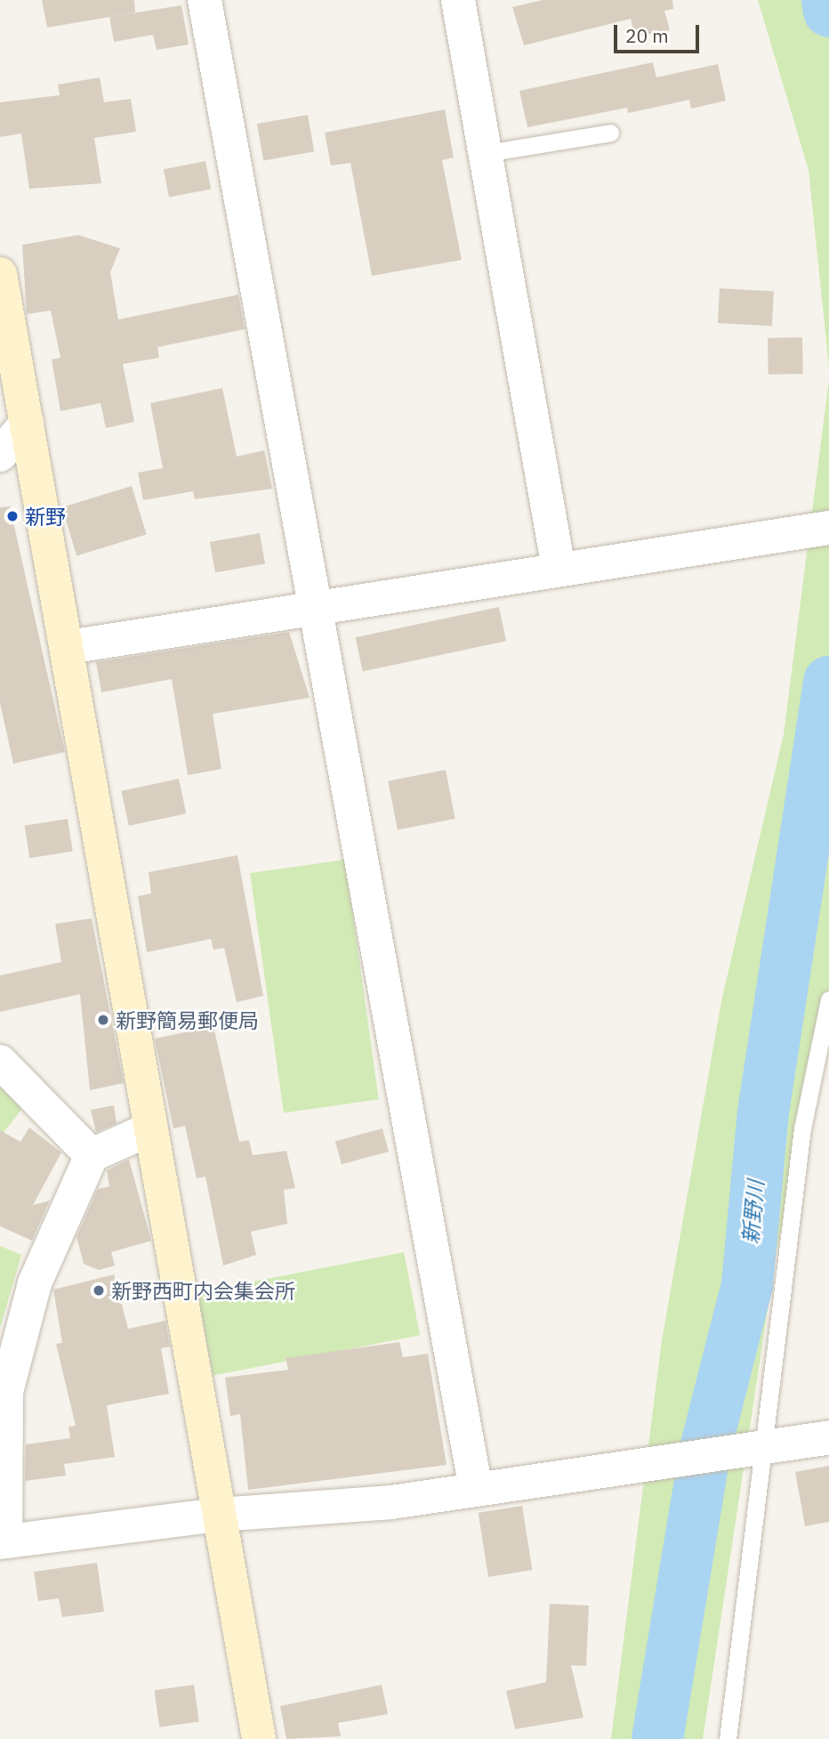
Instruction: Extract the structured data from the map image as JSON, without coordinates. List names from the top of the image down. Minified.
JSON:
{"water":["新野川"],"places":["新野","新野簡易郵便局","新野西町内会集会所"],"scale_bar":"20 m"}
